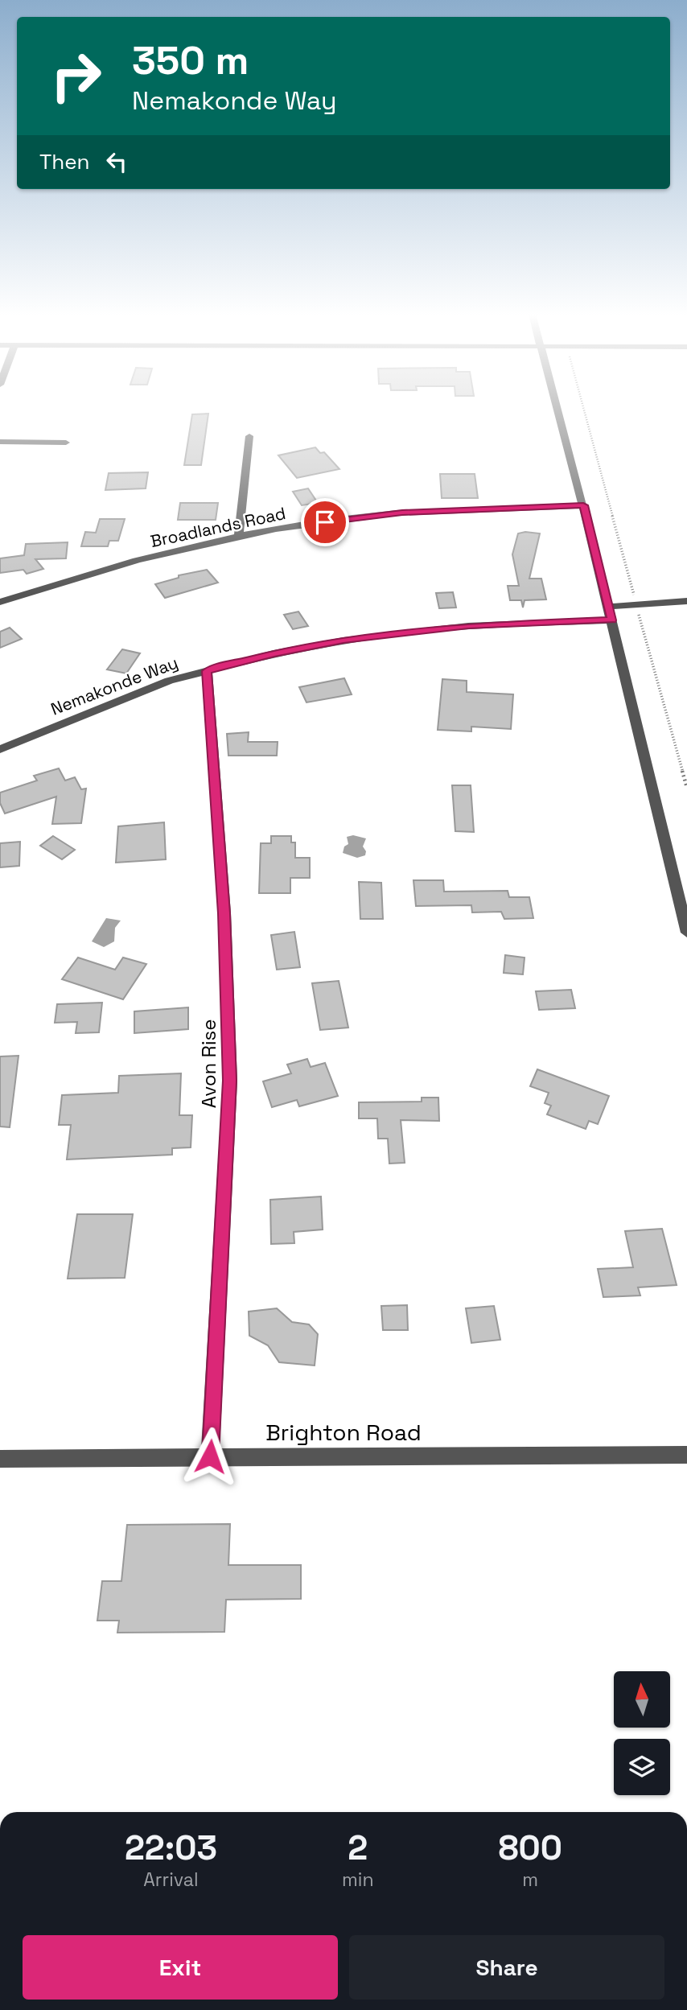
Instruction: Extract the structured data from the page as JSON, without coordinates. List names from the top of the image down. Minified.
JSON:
{"streets":{"street":["Broadlands Road","Nemakonde Way","Avon Rise","Brighton Road"]},"crossings":[["Nemakonde Way","Avon Rise"],["Avon Rise","Brighton Road"]],"north":"top","page":{"turn":["350 m","Nemakonde Way"],"then":"Then","eta":["22:03","Arrival","2","min","800","m"],"buttons":["Exit","Share"]}}
